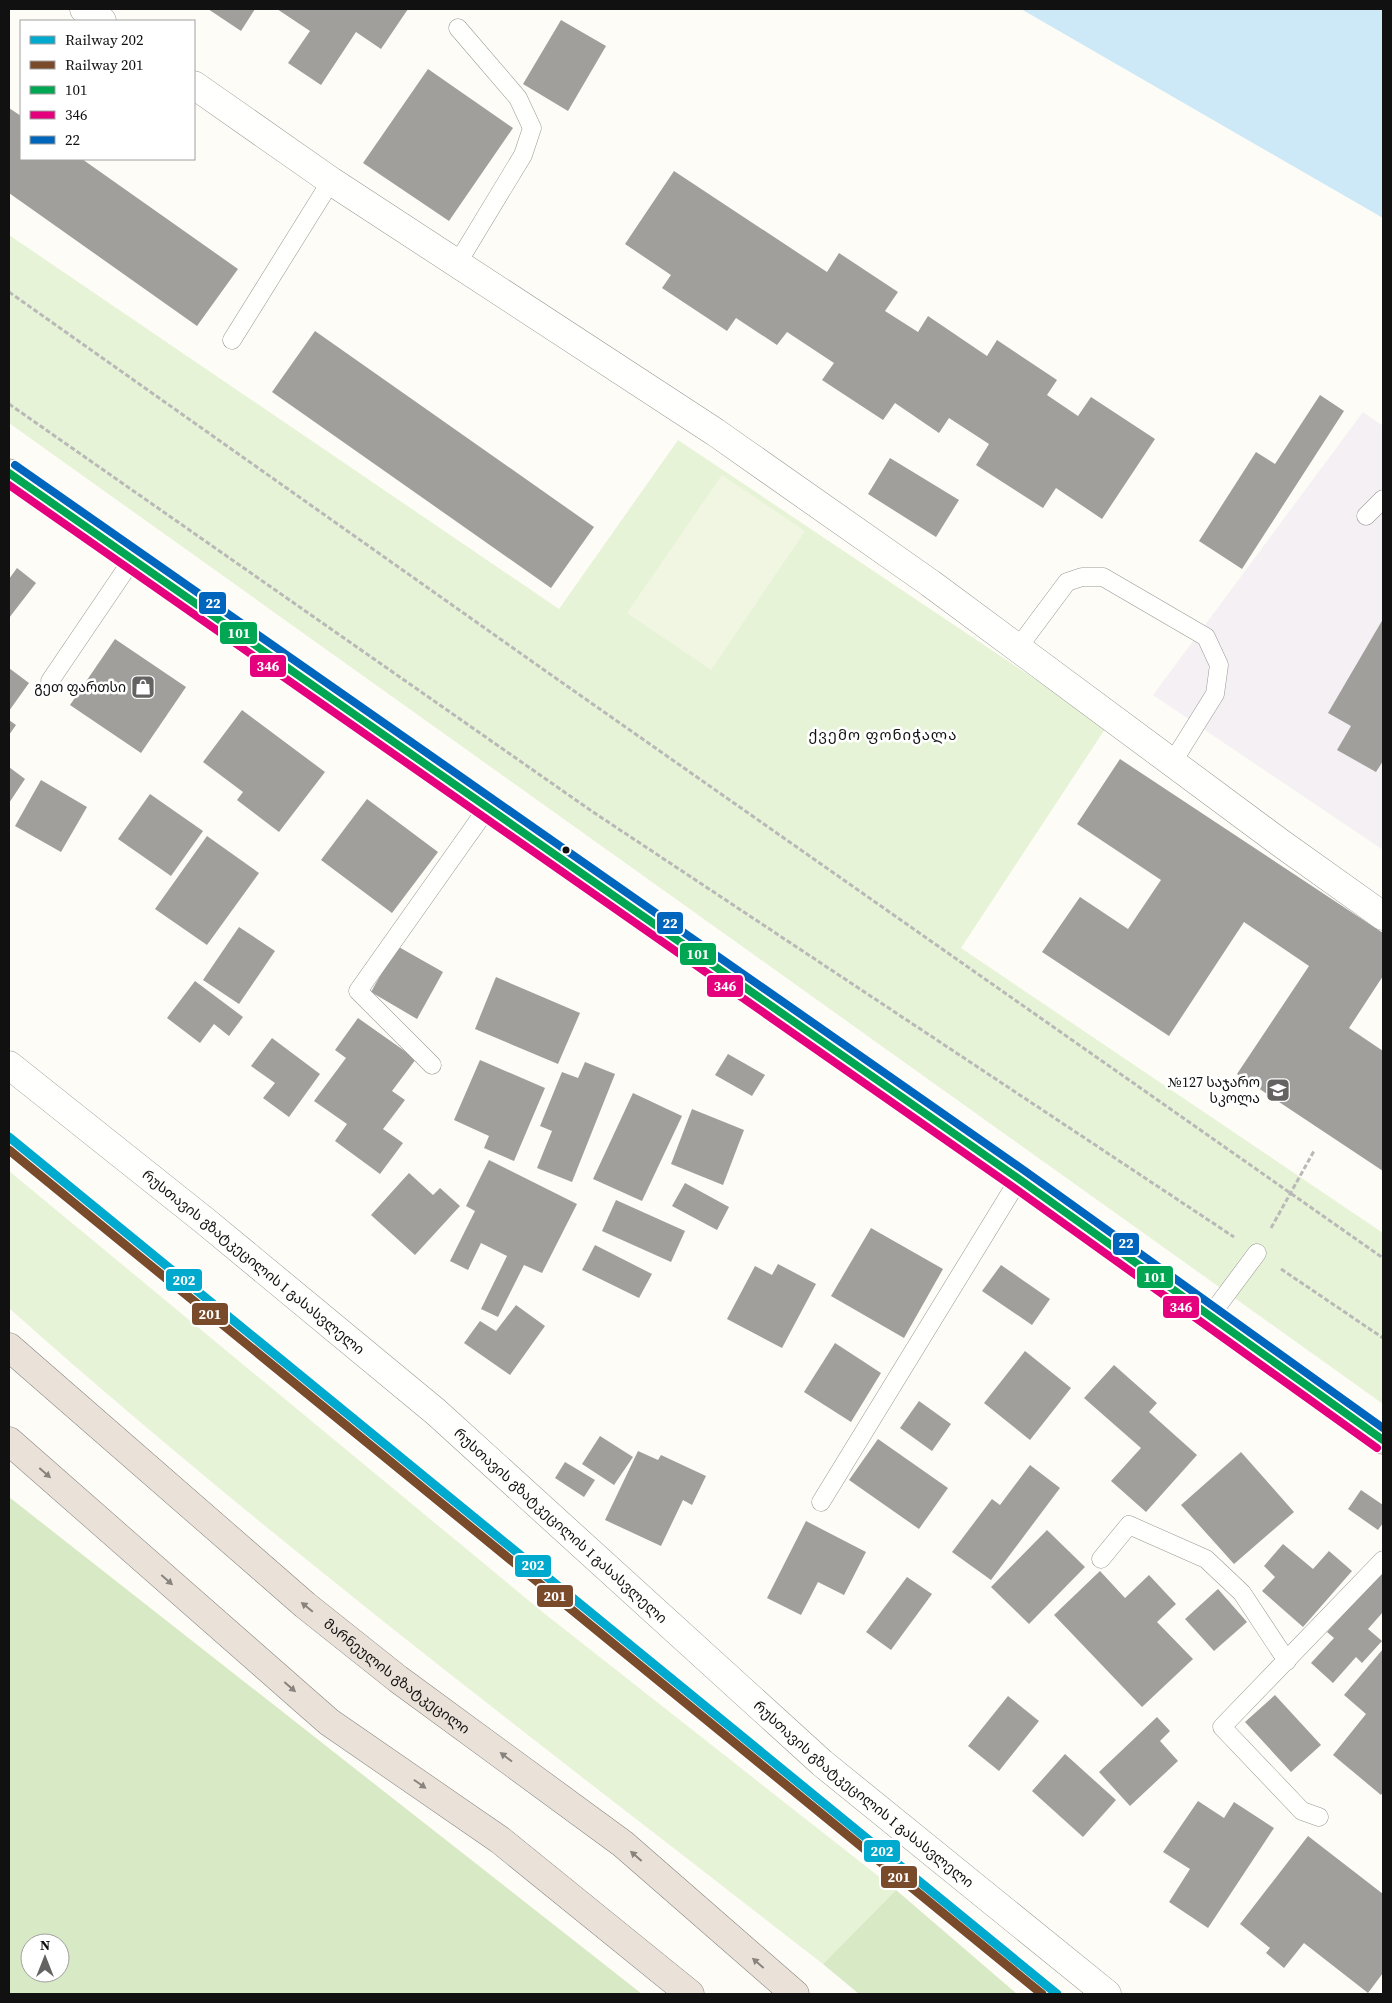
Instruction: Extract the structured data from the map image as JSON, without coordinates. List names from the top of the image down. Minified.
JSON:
{"streets":{"highway":["მარნეულის გზატკეცილი"],"street":["რუსთავის გზატკეცილის I გასასვლელი"]},"districts":["ქვემო ფონიჭალა"],"places":{"shop":["გეთ ფართსი"],"school or university":["№127 საჯარო სკოლა"]},"lines":["transit line 22","transit line 101","transit line 346","rail line 202","rail line 201"],"legend":["Railway 202","Railway 201","101","346","22"],"north":"top"}
